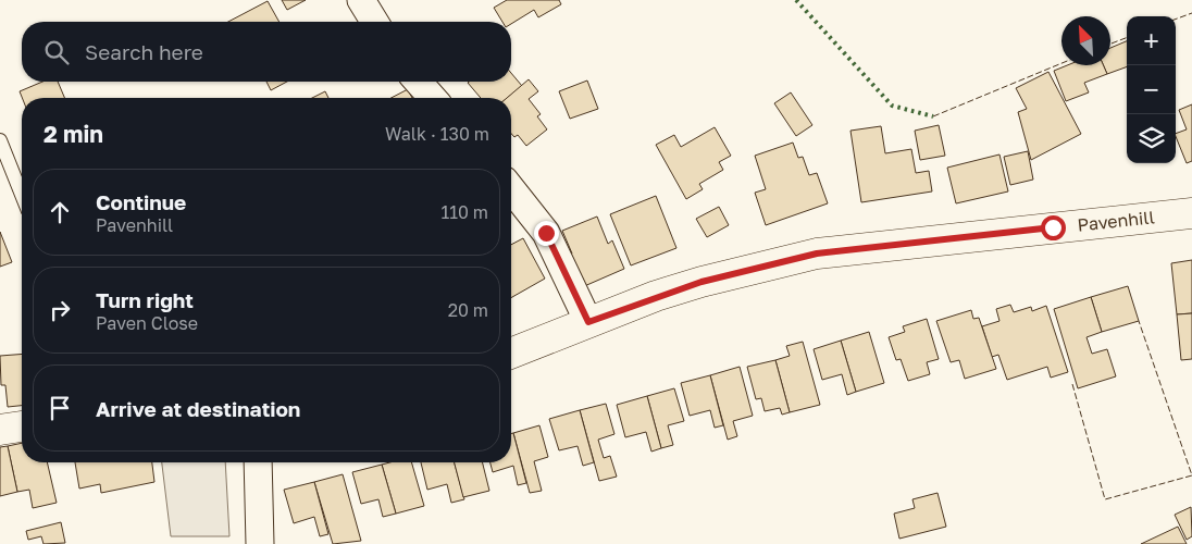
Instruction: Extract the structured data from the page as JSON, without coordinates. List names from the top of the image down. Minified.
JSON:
{"streets":{"street":["Pavenhill"]},"north":"top left","page":{"map_buttons":["+","−"],"search":"Search here","heading":["2 min","Walk · 130 m"],"list":[["Continue","Pavenhill","110 m"],["Turn right","Paven Close","20 m"],"Arrive at destination"]}}
